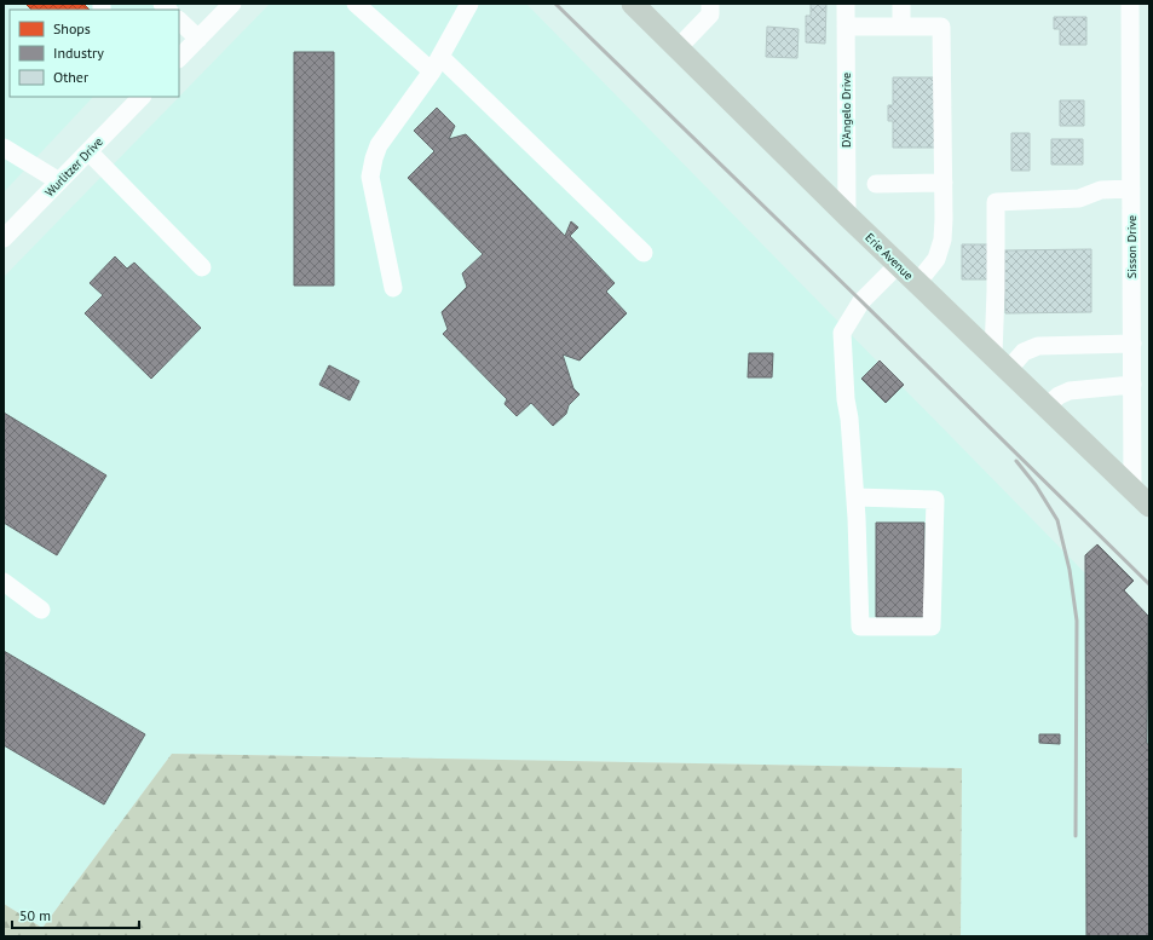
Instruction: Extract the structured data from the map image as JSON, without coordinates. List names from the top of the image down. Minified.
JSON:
{"streets":{"main road":["Erie Avenue"],"street":["D'Angelo Drive","Wurlitzer Drive","Sisson Drive"]},"crossings":[["D'Angelo Drive","Erie Avenue"],["Sisson Drive","Erie Avenue"]],"legend":["Shops","Industry","Other"],"scale_bar":"50 m"}
